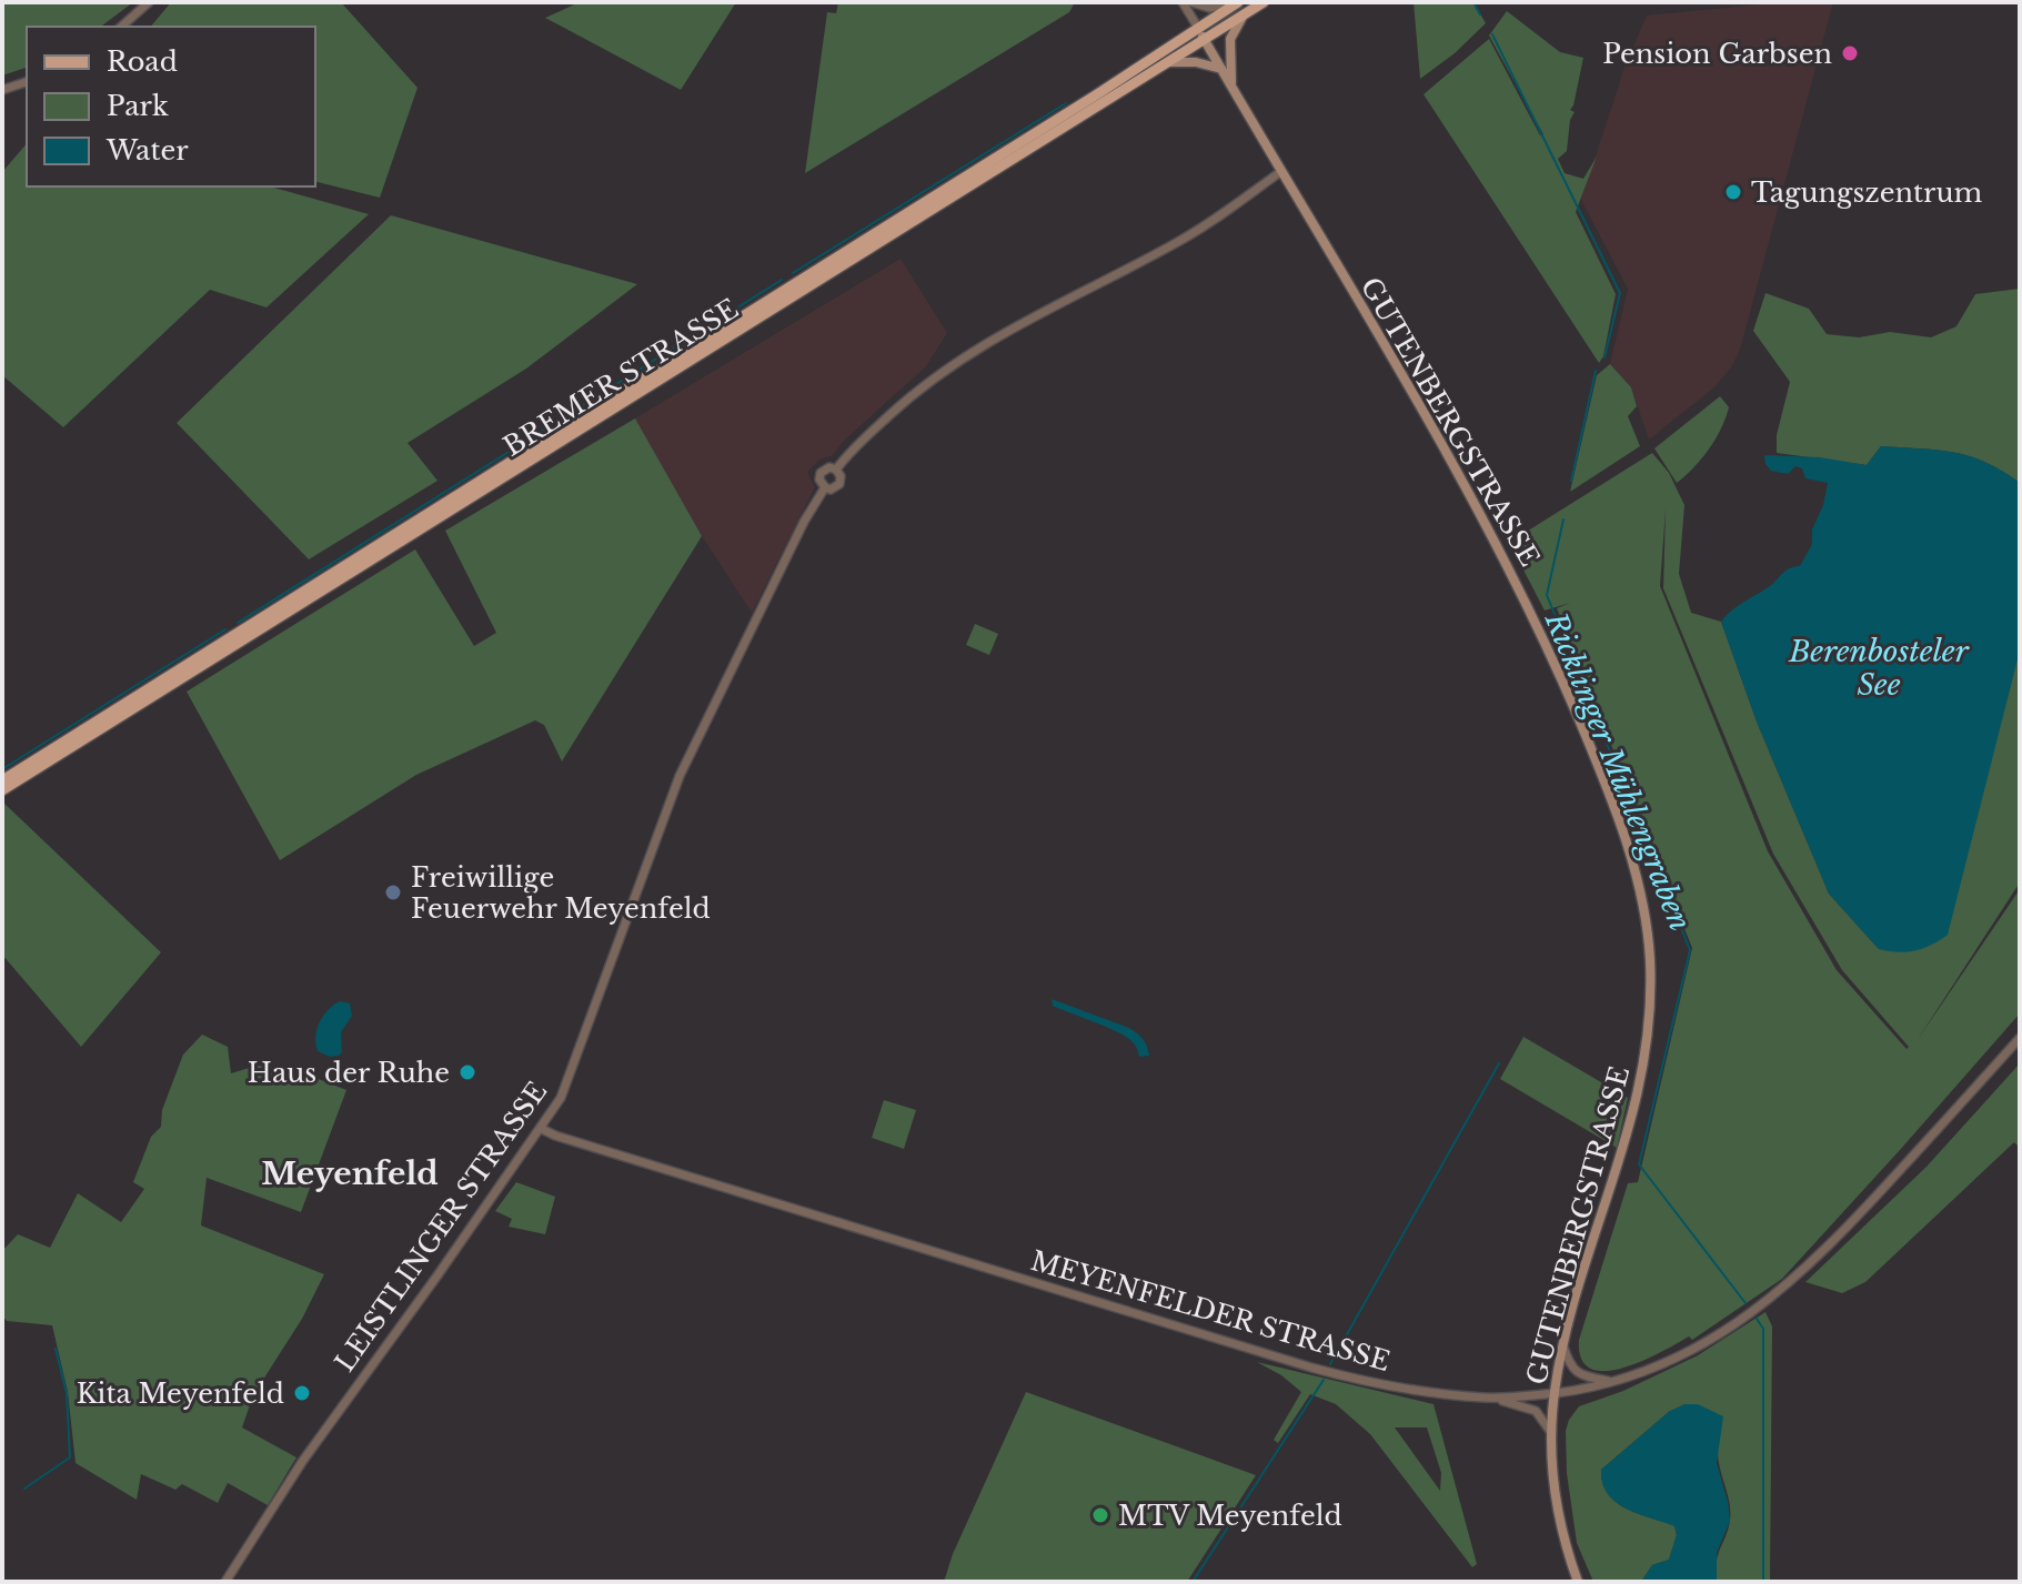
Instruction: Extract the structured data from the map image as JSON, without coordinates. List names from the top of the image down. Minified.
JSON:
{"streets":{"main road":["BREMER STRASSE","GUTENBERGSTRASSE"],"street":["LEISTLINGER STRASSE","MEYENFELDER STRASSE"]},"crossings":[["BREMER STRASSE","GUTENBERGSTRASSE"],["GUTENBERGSTRASSE","LEISTLINGER STRASSE"],["GUTENBERGSTRASSE","MEYENFELDER STRASSE"],["LEISTLINGER STRASSE","MEYENFELDER STRASSE"]],"districts":["Meyenfeld"],"water":["Berenbosteler See","Ricklinger Mühlengraben"],"places":["Pension Garbsen","Tagungszentrum","Freiwillige Feuerwehr Meyenfeld","Haus der Ruhe","Kita Meyenfeld","MTV Meyenfeld"],"legend":["Road","Park","Water"]}
